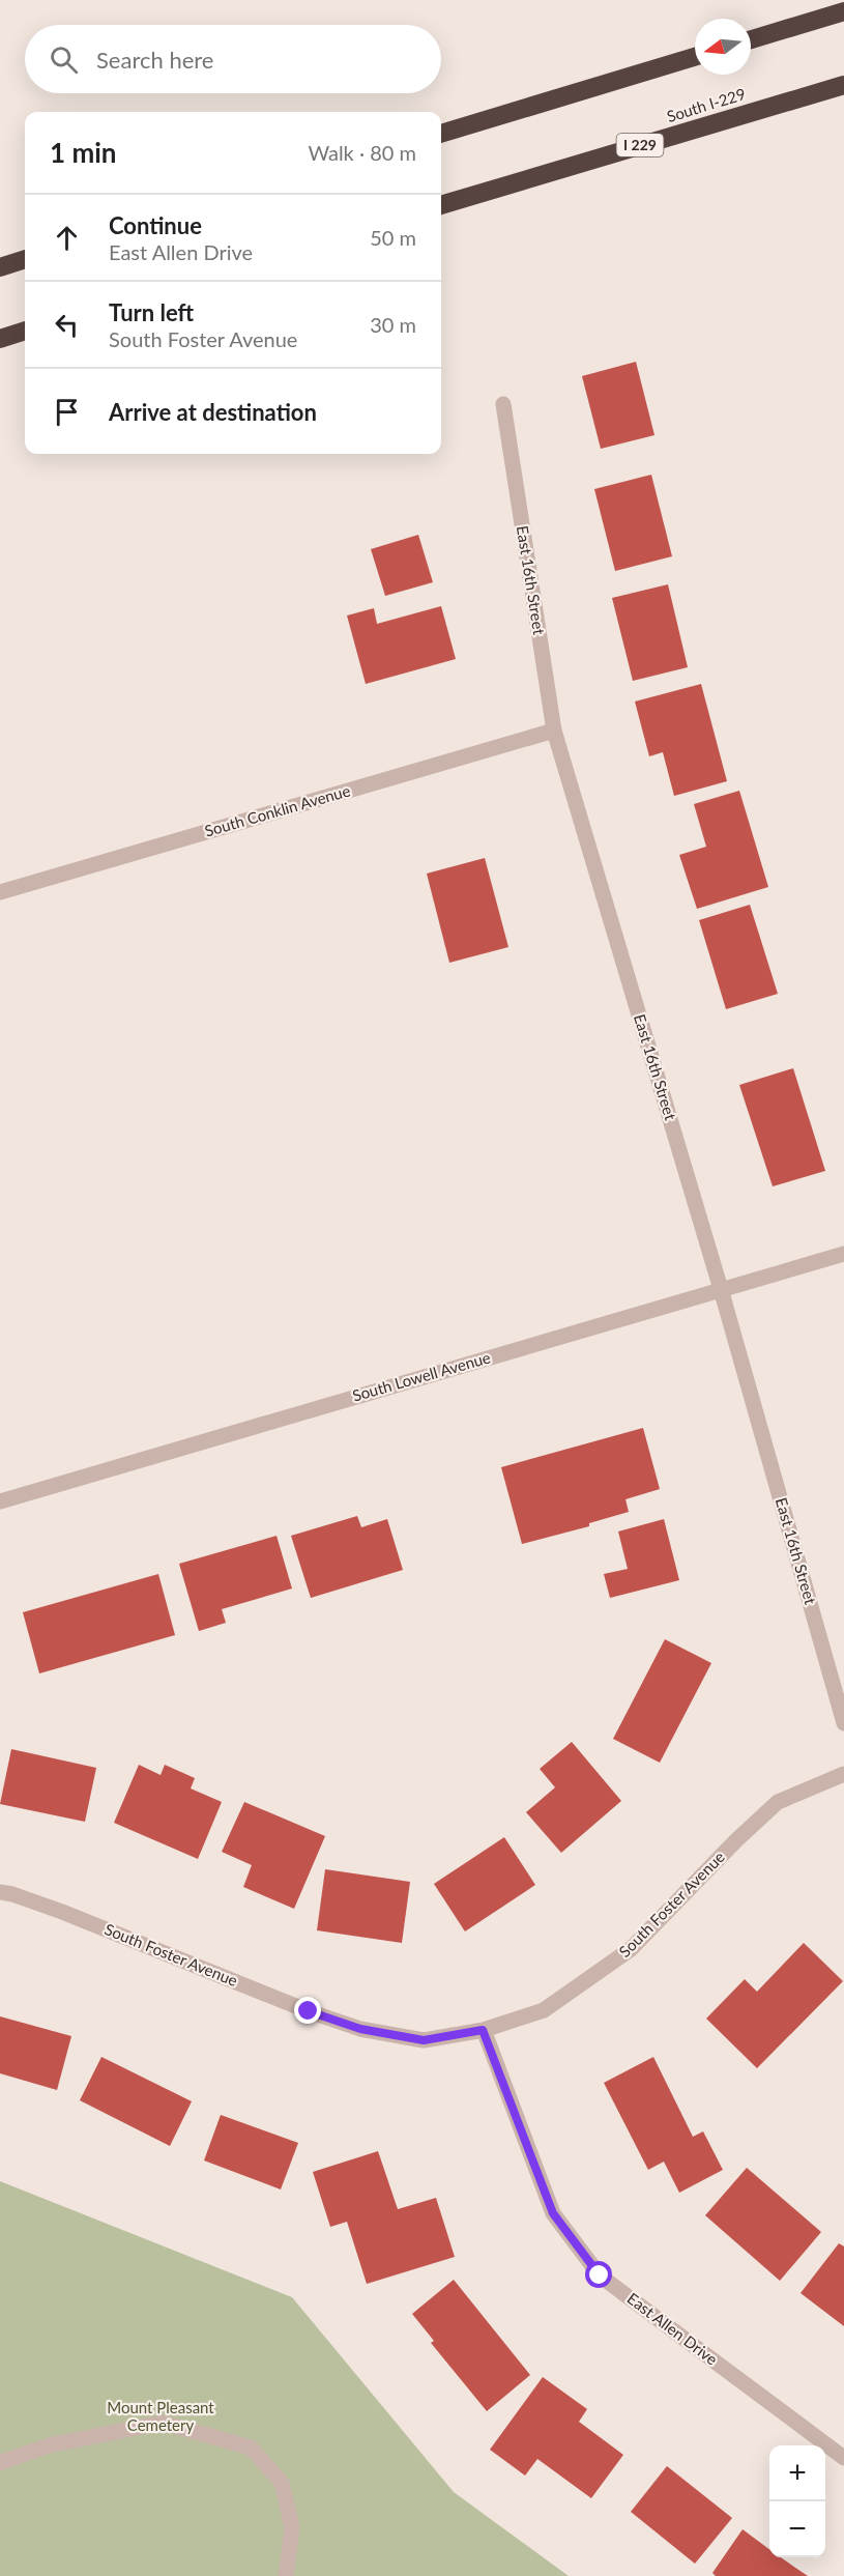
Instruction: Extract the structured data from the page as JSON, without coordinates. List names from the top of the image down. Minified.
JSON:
{"streets":{"highway":["South I-229","I 229"],"street":["East 16th Street","South Conklin Avenue","South Lowell Avenue","South Foster Avenue","East Allen Drive"]},"crossings":[["East 16th Street","South Conklin Avenue"],["East 16th Street","South Lowell Avenue"],["South Foster Avenue","East Allen Drive"]],"parks":["Mount Pleasant Cemetery"],"north":"left","page":{"search":"Search here","heading":["1 min","Walk · 80 m"],"list":[["Continue","East Allen Drive","50 m"],["Turn left","South Foster Avenue","30 m"],"Arrive at destination"],"map_buttons":["+","−"]}}
